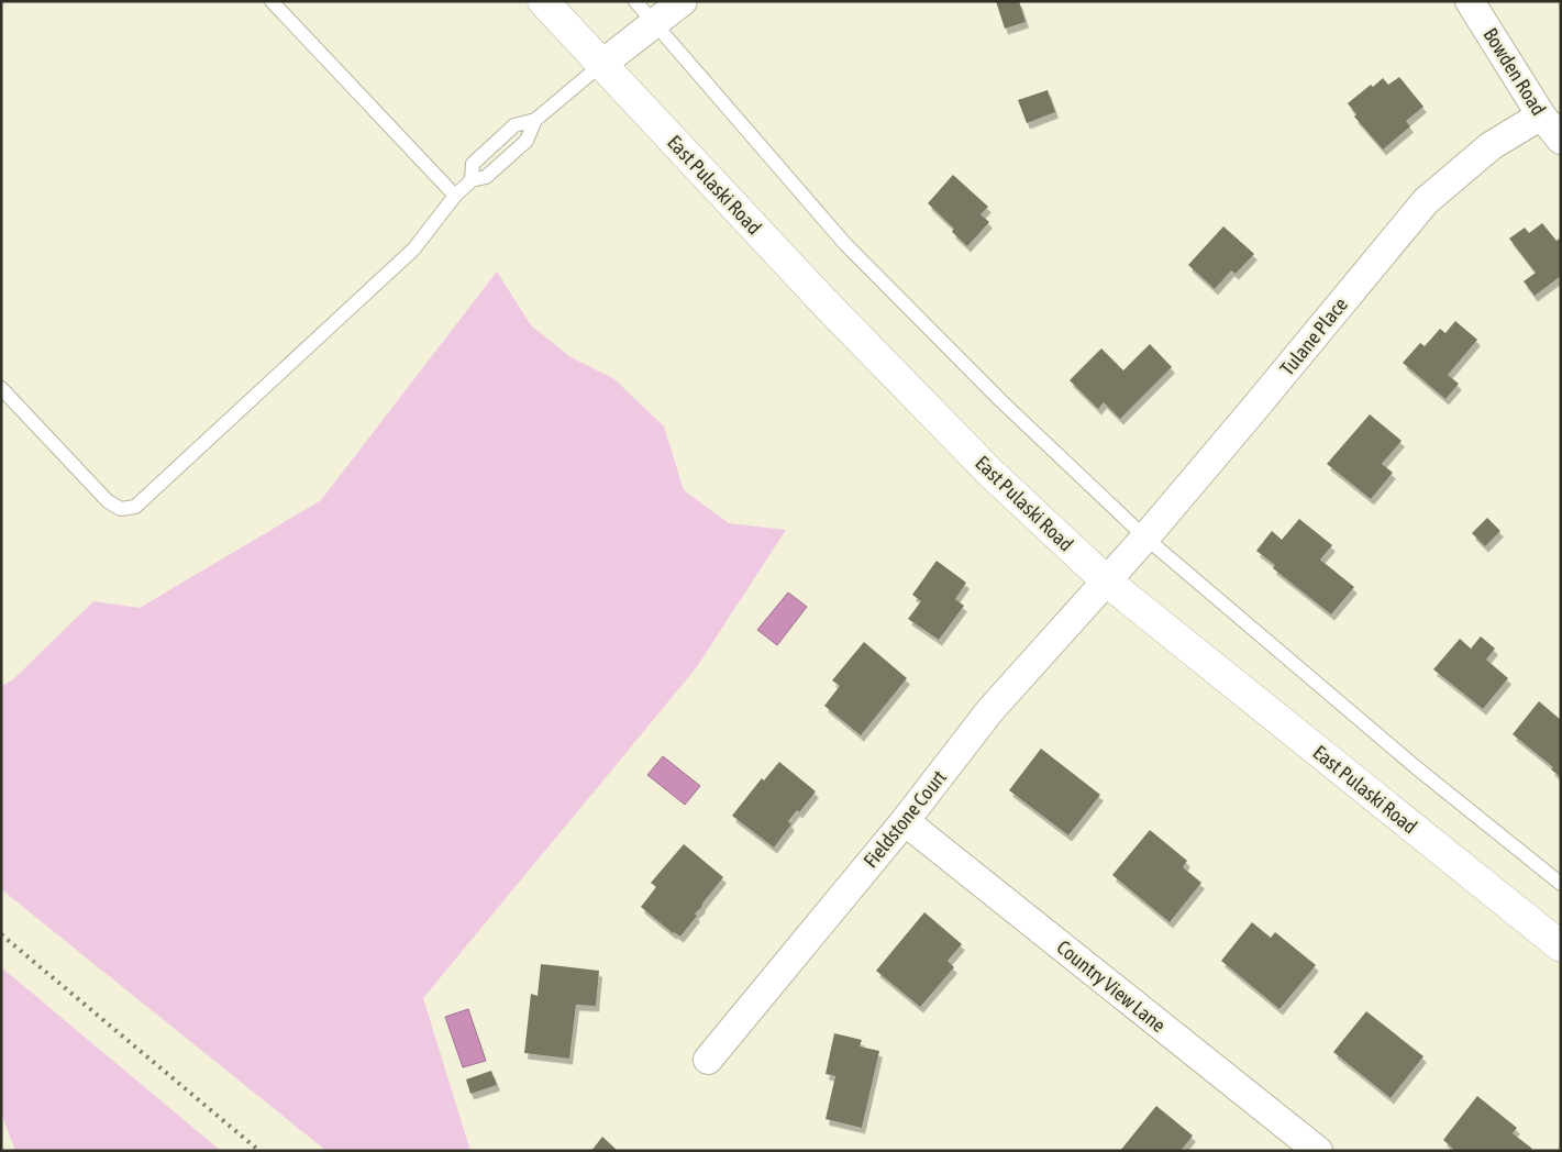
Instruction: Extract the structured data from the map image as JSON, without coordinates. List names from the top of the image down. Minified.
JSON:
{"streets":{"main road":["East Pulaski Road"],"street":["Bowden Road","Tulane Place","Fieldstone Court","Country View Lane"]},"crossings":[["Bowden Road","Tulane Place"],["East Pulaski Road","Tulane Place"],["East Pulaski Road","Fieldstone Court"],["Tulane Place","Fieldstone Court"],["Fieldstone Court","Country View Lane"]]}
